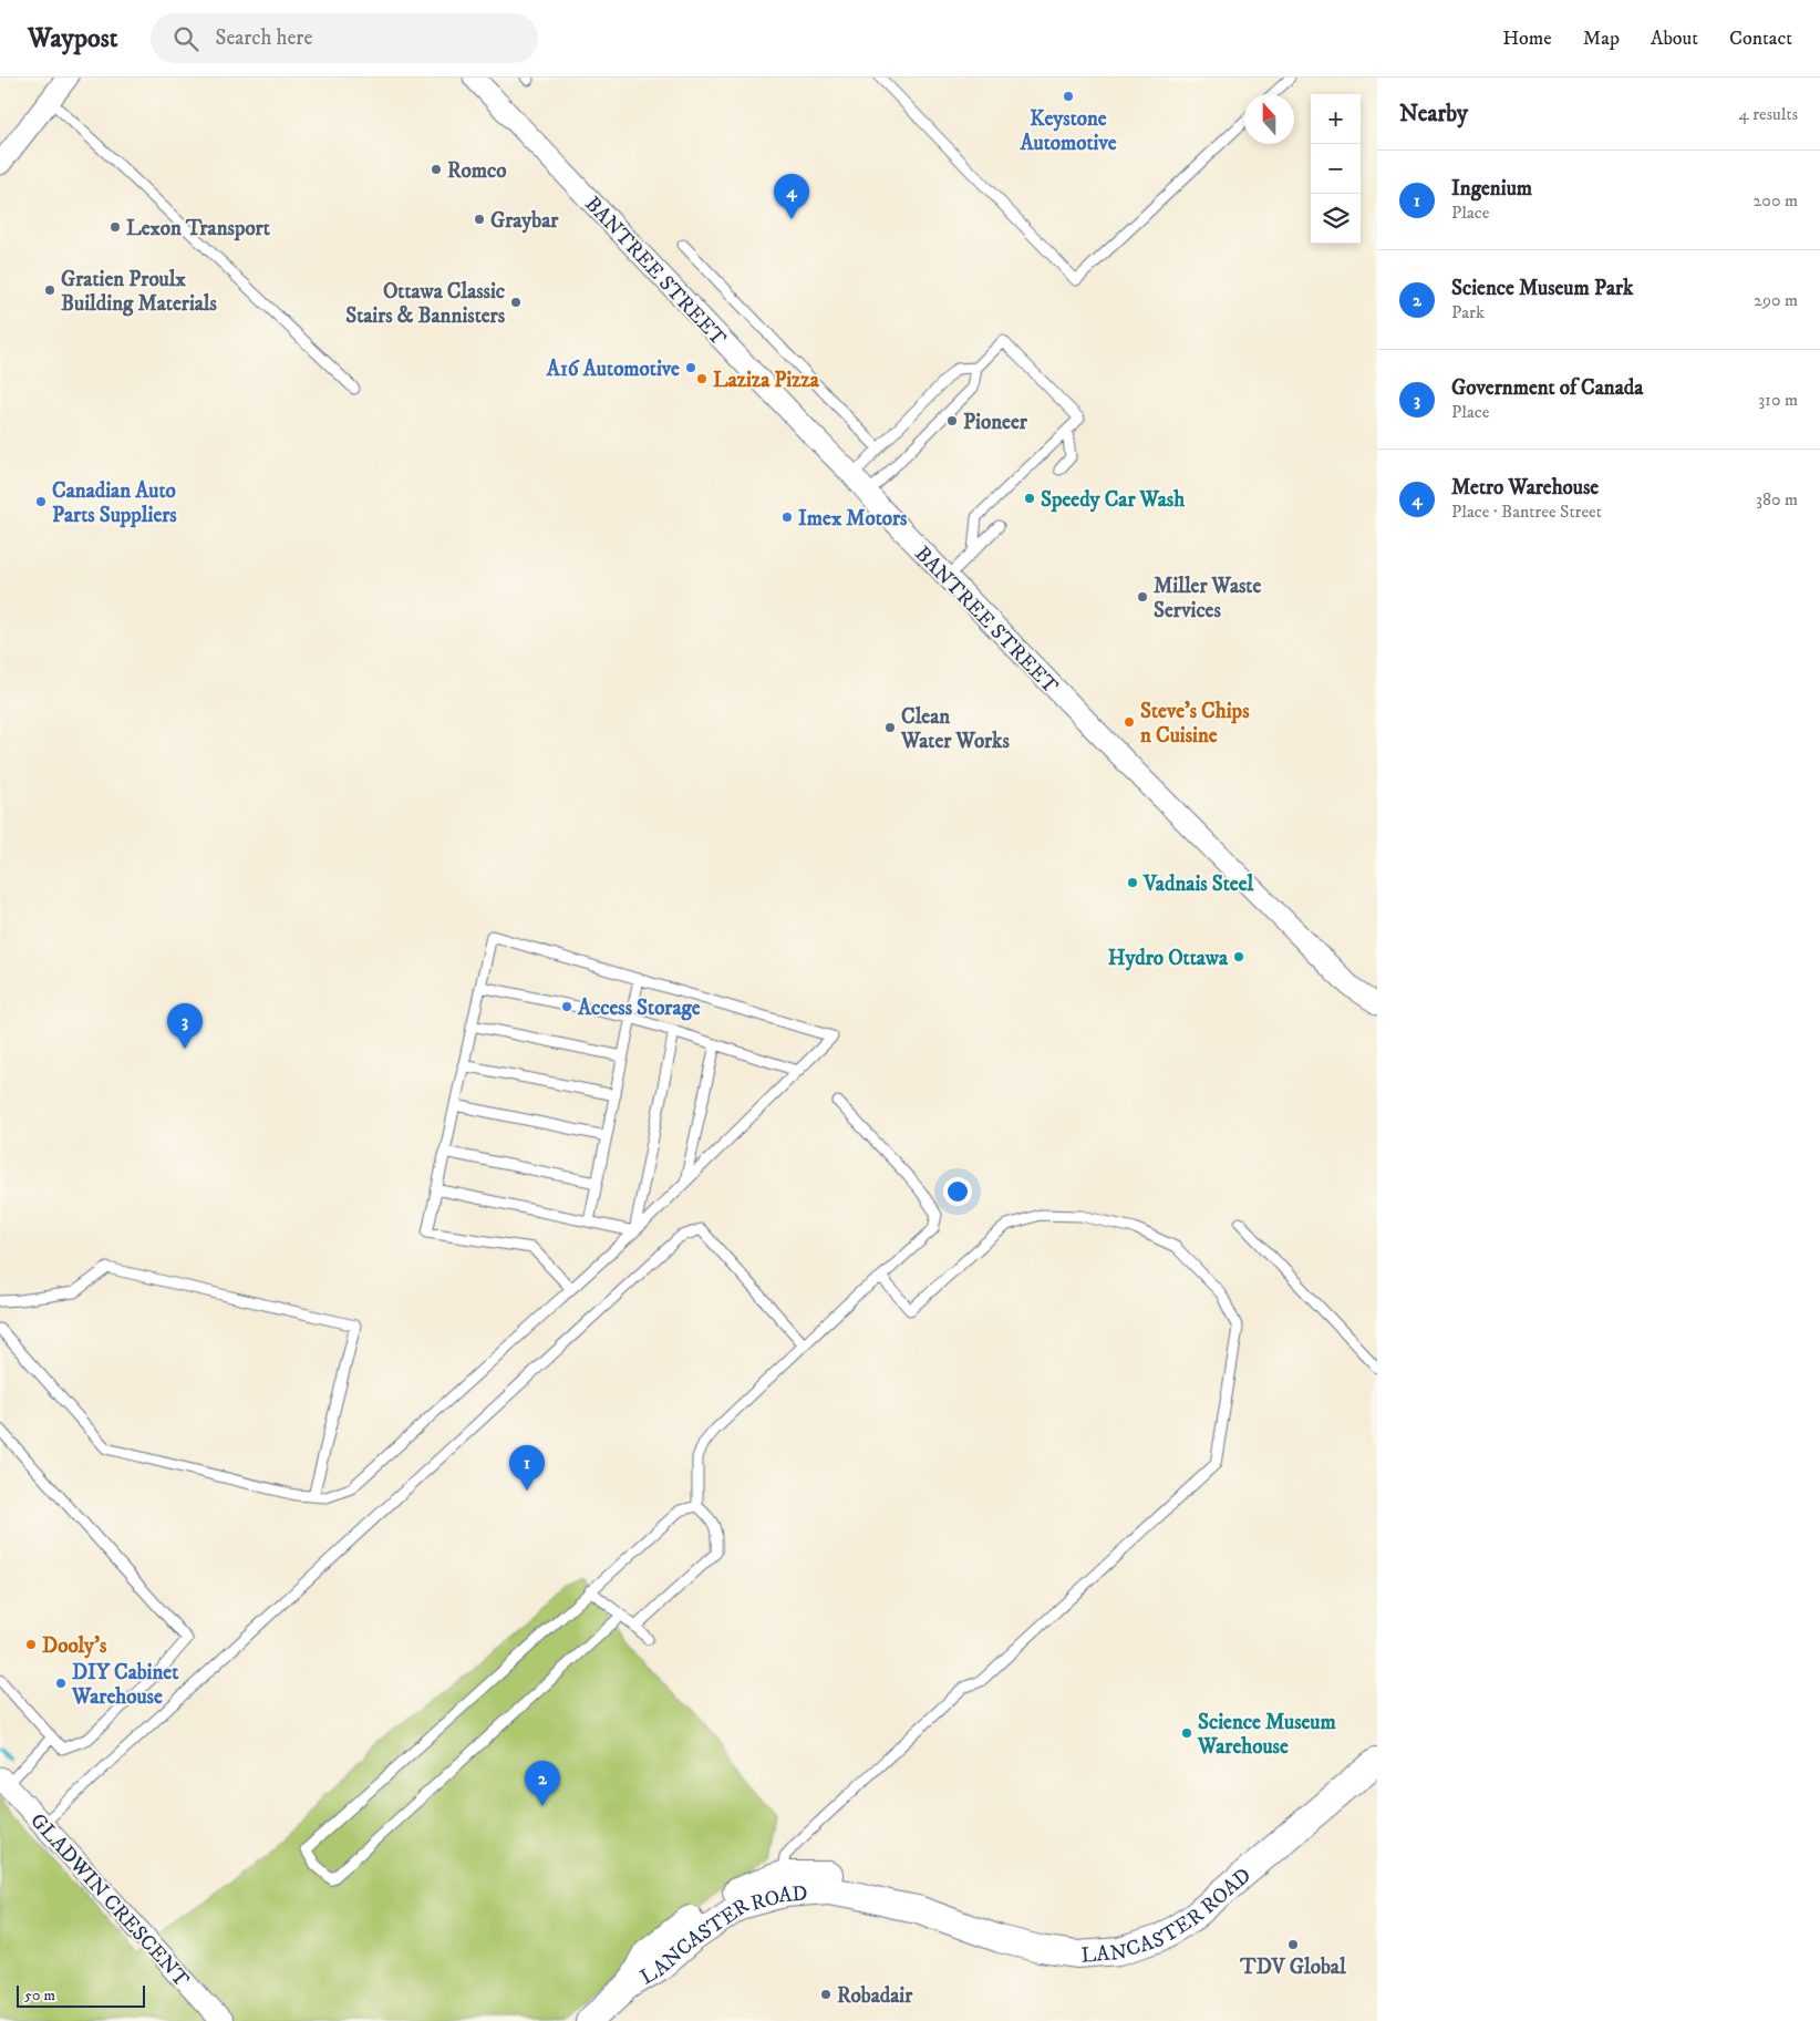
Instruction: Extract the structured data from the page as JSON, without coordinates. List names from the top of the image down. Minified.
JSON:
{"streets":{"street":["BANTREE STREET","GLADWIN CRESCENT","LANCASTER ROAD"]},"places":["Keystone Automotive","Romco","Graybar","Lexon Transport","Gratien Proulx Building Materials","Ottawa Classic Stairs & Bannisters","A16 Automotive","Laziza Pizza","Pioneer","Speedy Car Wash","Canadian Auto Parts Suppliers","Imex Motors","Miller Waste Services","Steve's Chips n Cuisine","Clean Water Works","Vadnais Steel","Hydro Ottawa","Access Storage","Dooly's","DIY Cabinet Warehouse","Science Museum Warehouse","TDV Global","Robadair"],"scale_bar":"50 m","north":"top","page":{"header":"Waypost","search":"Search here","nav":["Home","Map","About","Contact"],"heading":["Nearby","4 results"],"map_buttons":["+","−"],"list":[{"mark":"1","name":"Ingenium","note":"Place","value":"200 m"},{"mark":"2","name":"Science Museum Park","note":"Park","value":"290 m"},{"mark":"3","name":"Government of Canada","note":"Place","value":"310 m"},{"mark":"4","name":"Metro Warehouse","note":"Place · Bantree Street","value":"380 m"}],"pins":["4","3","1","2"],"scale":"50 m"}}
